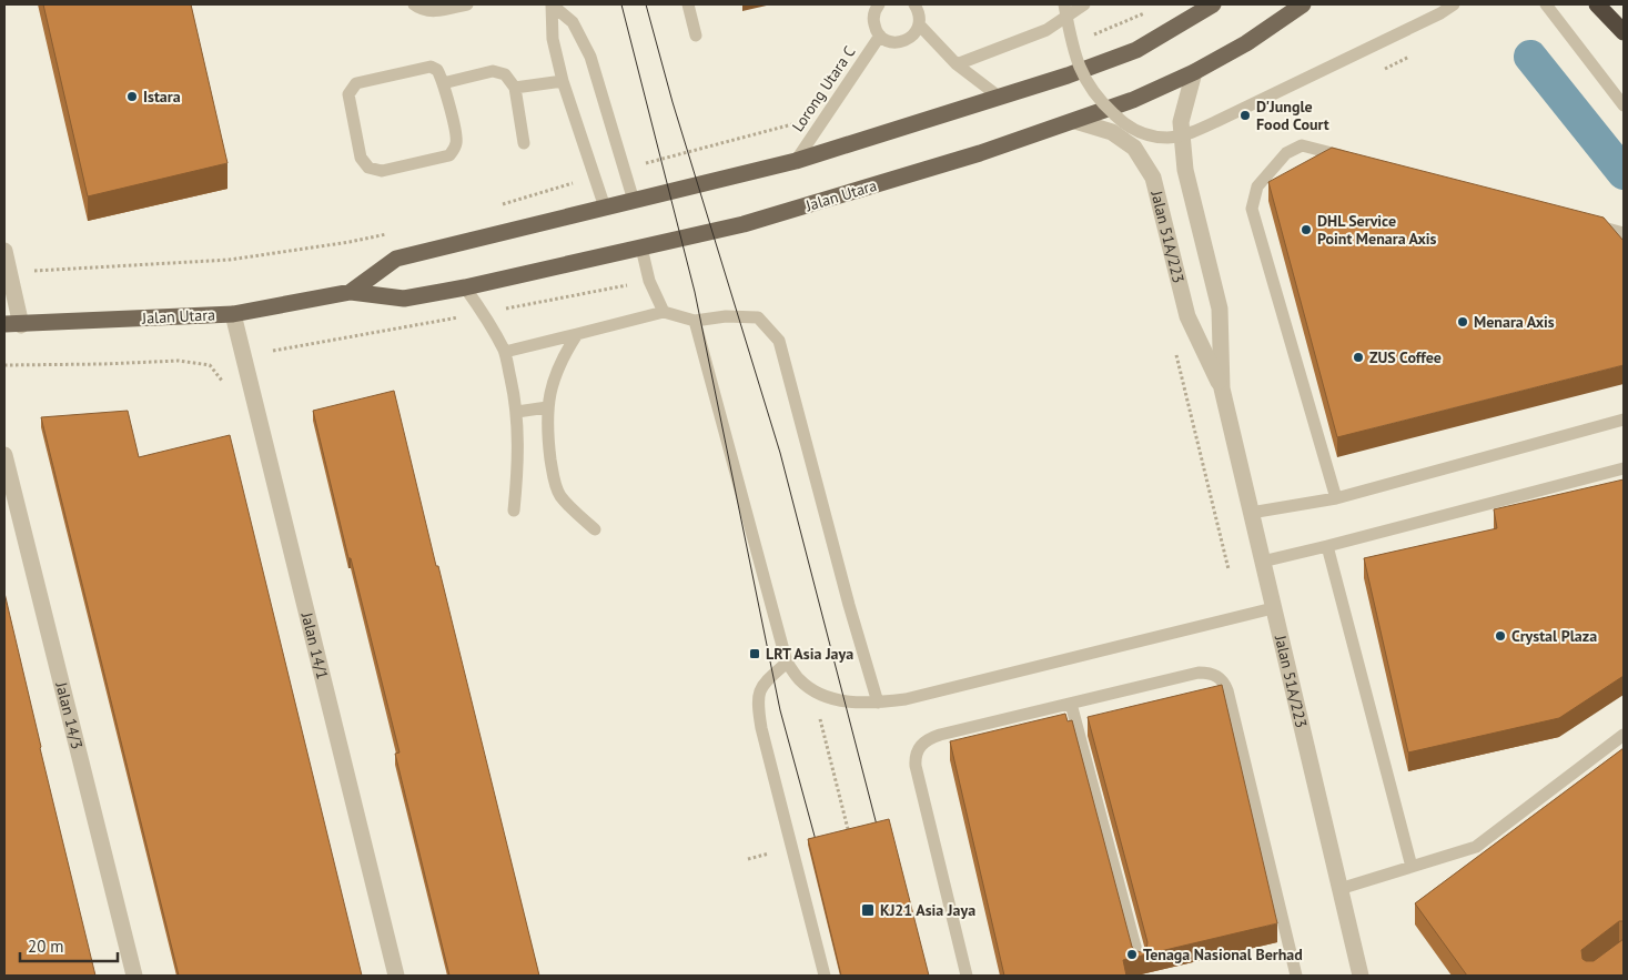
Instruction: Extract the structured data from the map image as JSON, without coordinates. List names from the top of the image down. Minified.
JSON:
{"streets":{"main road":["Jalan Utara"],"street":["Jalan 51A/223","Jalan 14/1","Jalan 14/3"],"lane":["Lorong Utara C"]},"crossings":[["Lorong Utara C","Jalan Utara"],["Jalan Utara","Jalan 51A/223"],["Jalan Utara","Jalan 14/1"]],"places":{"other":["Istara","D'Jungle Food Court","DHL Service Point Menara Axis","Menara Axis","ZUS Coffee","Crystal Plaza","Tenaga Nasional Berhad"],"transit":["LRT Asia Jaya","KJ21 Asia Jaya"]},"scale_bar":"20 m"}
